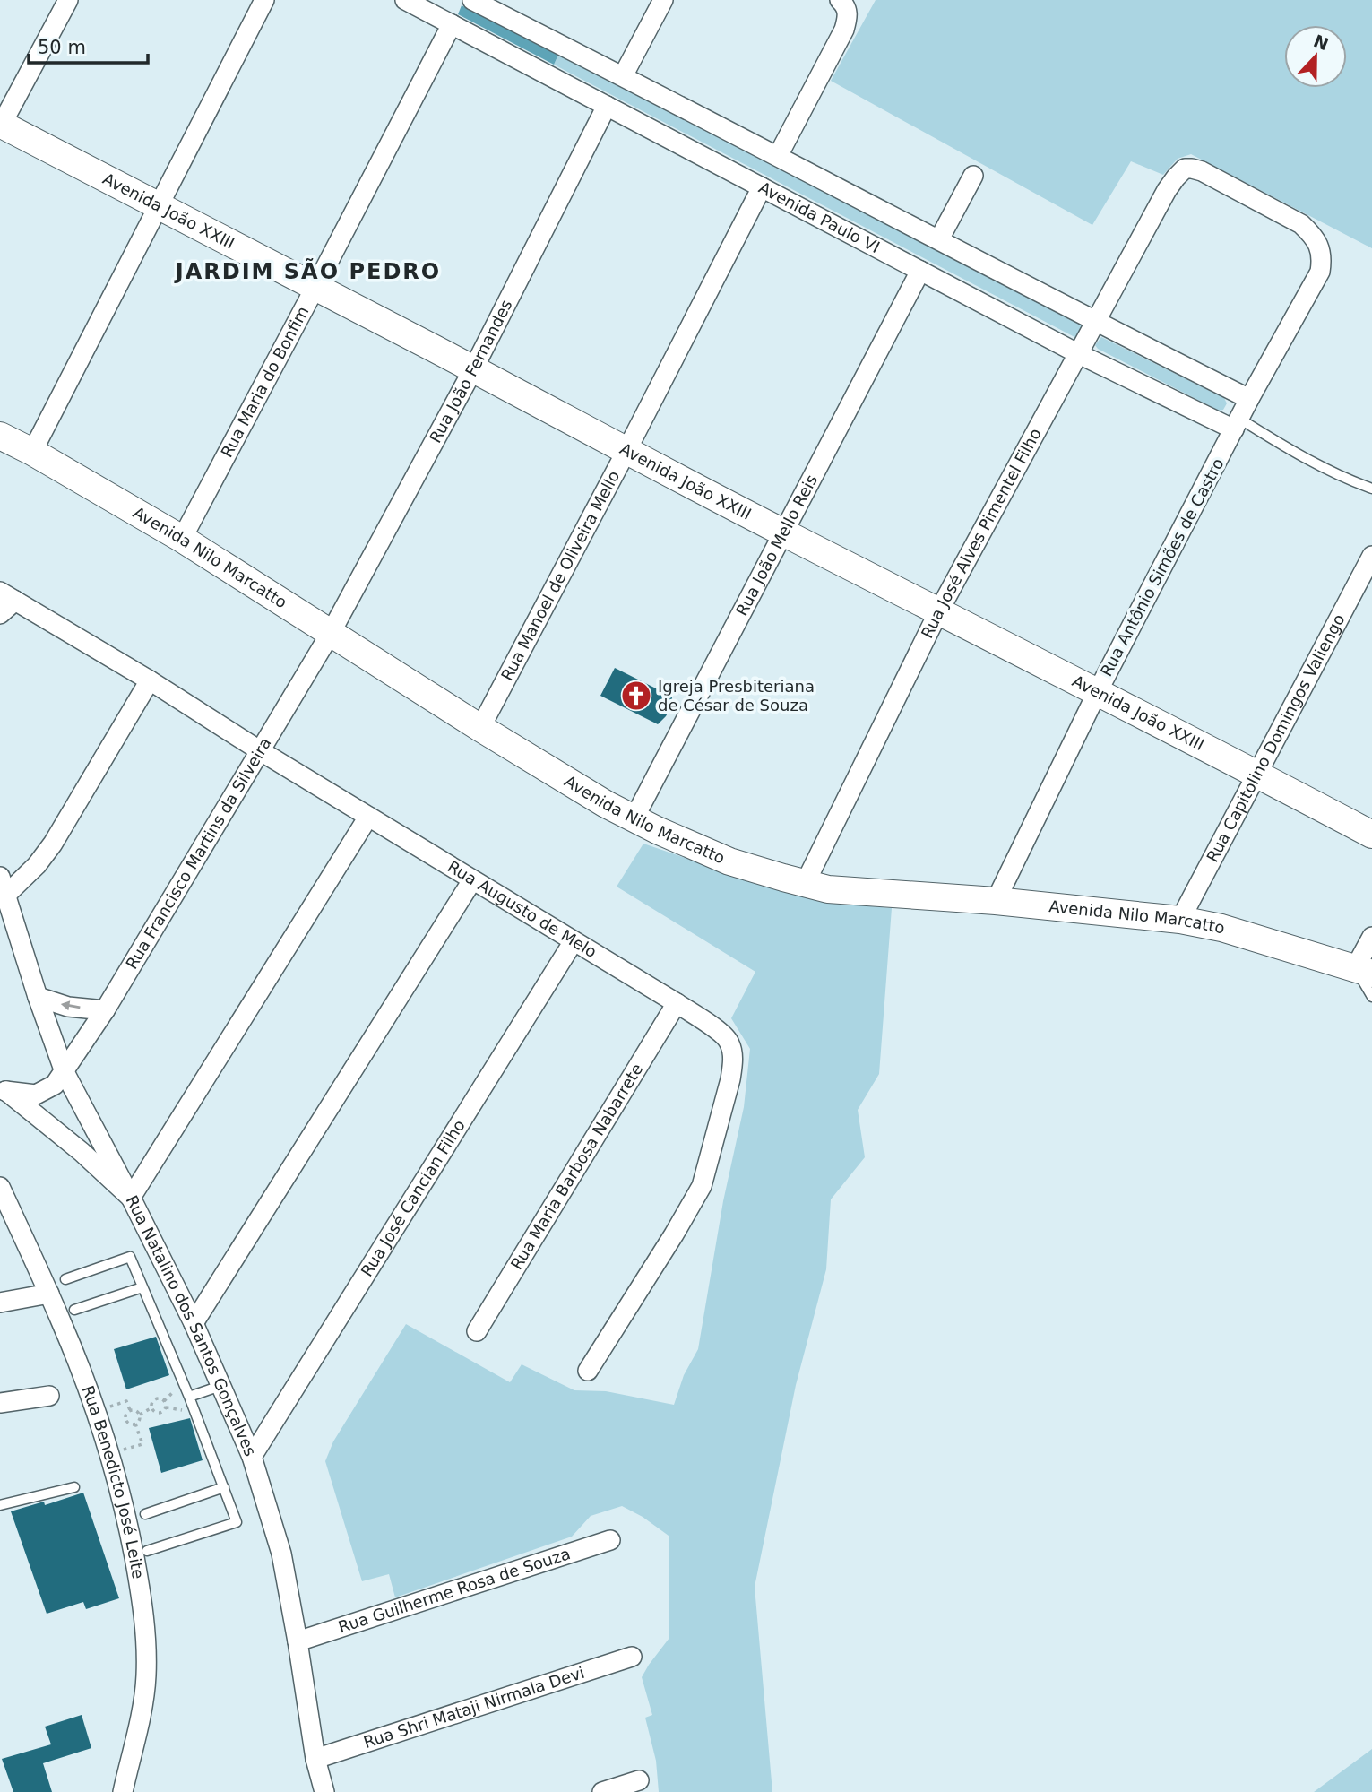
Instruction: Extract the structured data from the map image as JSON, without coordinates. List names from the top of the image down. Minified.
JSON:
{"streets":{"street":["Avenida João XXIII","Avenida Paulo VI","Rua João Fernandes","Rua Maria do Bonfim","Rua José Alves Pimentel Filho","Rua João Mello Reis","Avenida Nilo Marcatto","Rua Antônio Simões de Castro","Rua Manoel de Oliveira Mello","Rua Capitolino Domingos Valiengo","Rua Francisco Martins da Silveira","Rua Augusto de Melo","Rua Maria Barbosa Nabarrete","Rua José Cancian Filho","Rua Natalino dos Santos Gonçalves","Rua Benedicto José Leite","Rua Guilherme Rosa de Souza","Rua Shri Mataji Nirmala Devi"]},"crossings":[["Avenida João XXIII","Rua João Fernandes"],["Avenida João XXIII","Rua Maria do Bonfim"],["Avenida João XXIII","Rua José Alves Pimentel Filho"],["Avenida João XXIII","Rua João Mello Reis"],["Avenida João XXIII","Rua Antônio Simões de Castro"],["Avenida João XXIII","Rua Manoel de Oliveira Mello"],["Avenida João XXIII","Rua Capitolino Domingos Valiengo"],["Avenida Paulo VI","Rua João Fernandes"],["Avenida Paulo VI","Rua Maria do Bonfim"],["Avenida Paulo VI","Rua José Alves Pimentel Filho"],["Avenida Paulo VI","Rua João Mello Reis"],["Avenida Paulo VI","Rua Antônio Simões de Castro"],["Avenida Paulo VI","Rua Manoel de Oliveira Mello"],["Rua João Fernandes","Avenida Nilo Marcatto"],["Rua João Fernandes","Rua Francisco Martins da Silveira"],["Rua Maria do Bonfim","Avenida Nilo Marcatto"],["Rua José Alves Pimentel Filho","Avenida Nilo Marcatto"],["Rua José Alves Pimentel Filho","Rua Antônio Simões de Castro"],["Rua João Mello Reis","Avenida Nilo Marcatto"],["Avenida Nilo Marcatto","Rua Antônio Simões de Castro"],["Avenida Nilo Marcatto","Rua Manoel de Oliveira Mello"],["Avenida Nilo Marcatto","Rua Capitolino Domingos Valiengo"],["Avenida Nilo Marcatto","Rua Francisco Martins da Silveira"],["Rua Francisco Martins da Silveira","Rua Augusto de Melo"],["Rua Francisco Martins da Silveira","Rua Natalino dos Santos Gonçalves"],["Rua Augusto de Melo","Rua Maria Barbosa Nabarrete"],["Rua Augusto de Melo","Rua José Cancian Filho"],["Rua José Cancian Filho","Rua Natalino dos Santos Gonçalves"],["Rua Natalino dos Santos Gonçalves","Rua Guilherme Rosa de Souza"],["Rua Natalino dos Santos Gonçalves","Rua Shri Mataji Nirmala Devi"]],"districts":["JARDIM SÃO PEDRO"],"places":{"church":["Igreja Presbiteriana de César de Souza"]},"scale_bar":"50 m","north":"top"}
